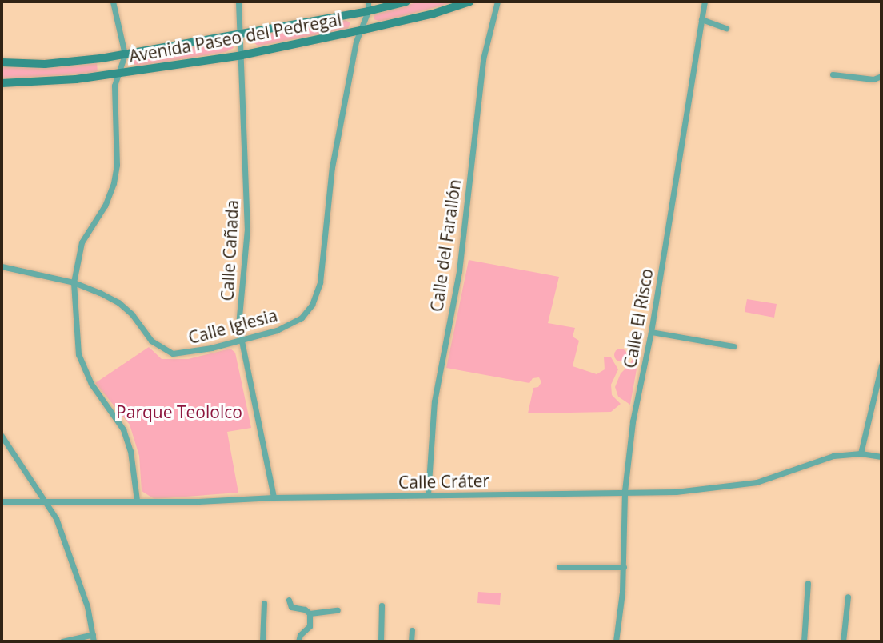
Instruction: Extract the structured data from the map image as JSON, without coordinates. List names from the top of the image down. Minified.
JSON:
{"streets":{"main road":["Avenida Paseo del Pedregal"],"street":["Calle del Farallón","Calle Cañada","Calle El Risco","Calle Iglesia","Calle Cráter"]},"crossings":[["Avenida Paseo del Pedregal","Calle Cañada"],["Avenida Paseo del Pedregal","Calle Iglesia"],["Calle del Farallón","Calle Cráter"],["Calle Cañada","Calle Iglesia"],["Calle Cañada","Calle Cráter"],["Calle El Risco","Calle Cráter"]],"parks":["Parque Teololco"]}
